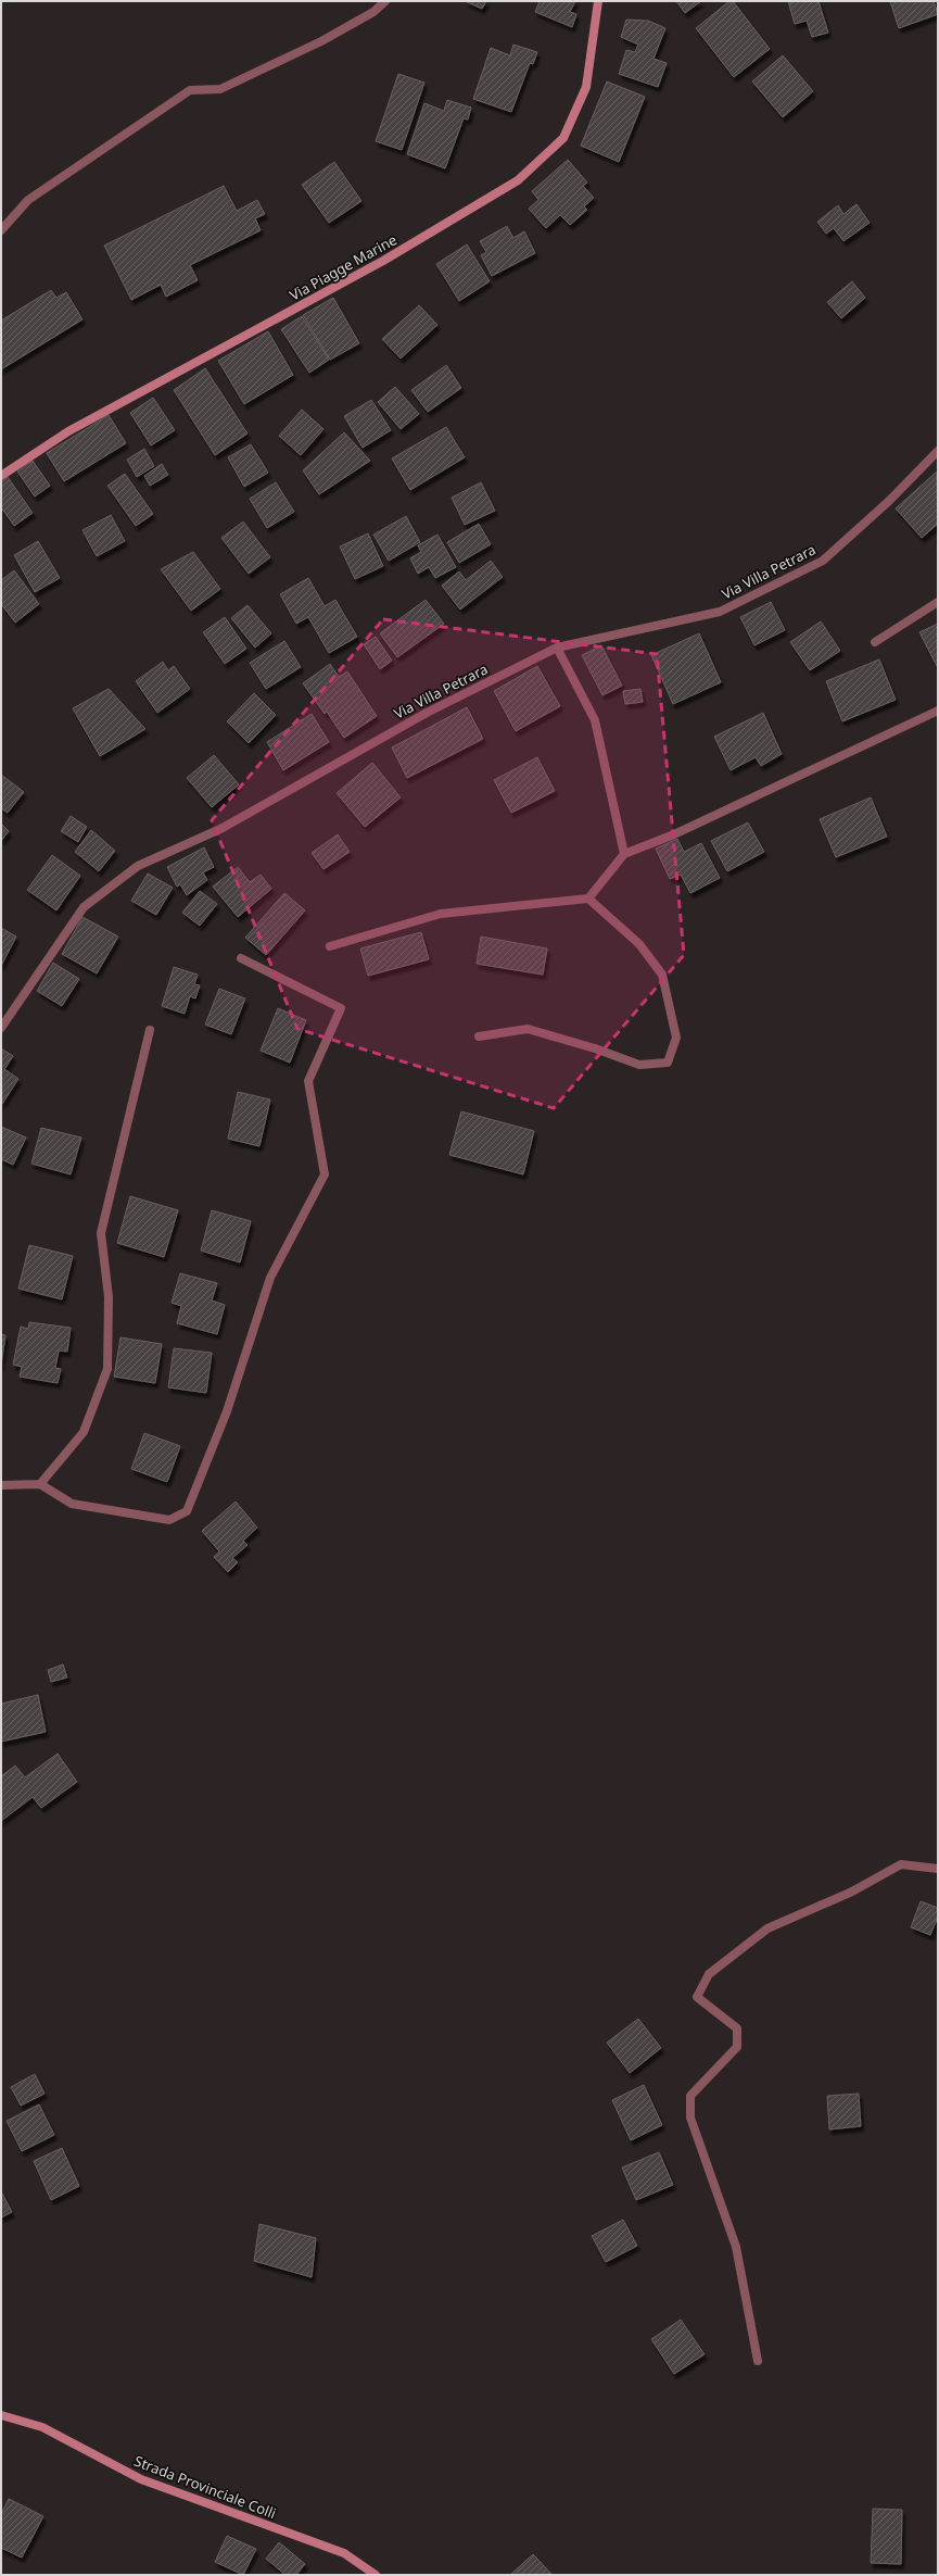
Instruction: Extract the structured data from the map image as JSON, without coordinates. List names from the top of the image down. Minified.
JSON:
{"streets":{"street":["Via Piagge Marine","Via Villa Petrara","Strada Provinciale Colli"]}}
